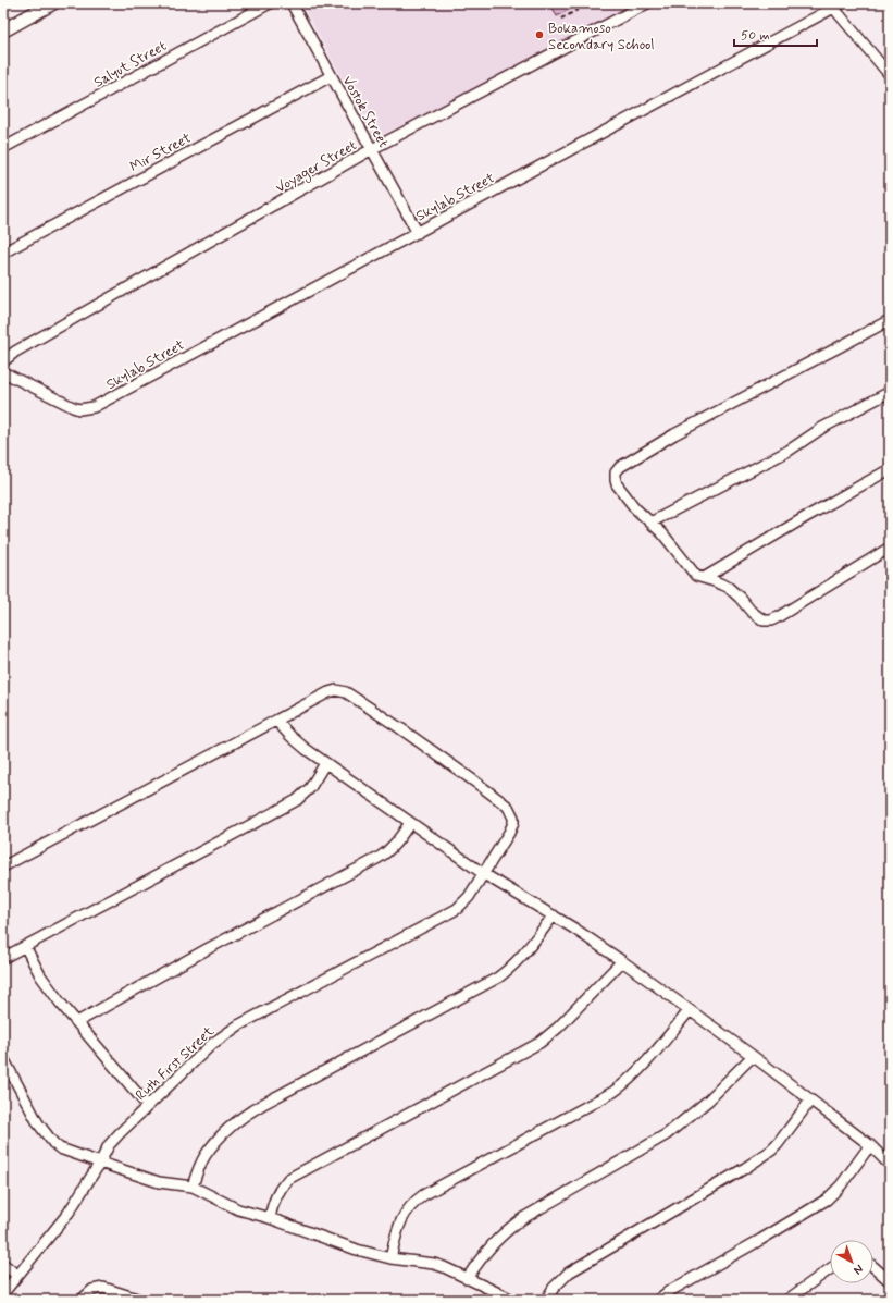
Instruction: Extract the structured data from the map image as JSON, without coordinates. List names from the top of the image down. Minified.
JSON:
{"streets":{"street":["Salyut Street","Vostok Street","Mir Street","Voyager Street","Skylab Street","Ruth First Street"]},"crossings":[["Vostok Street","Mir Street"],["Vostok Street","Voyager Street"],["Vostok Street","Skylab Street"]],"places":["Bokamoso Secondary School"],"scale_bar":"50 m","north":"bottom right"}
